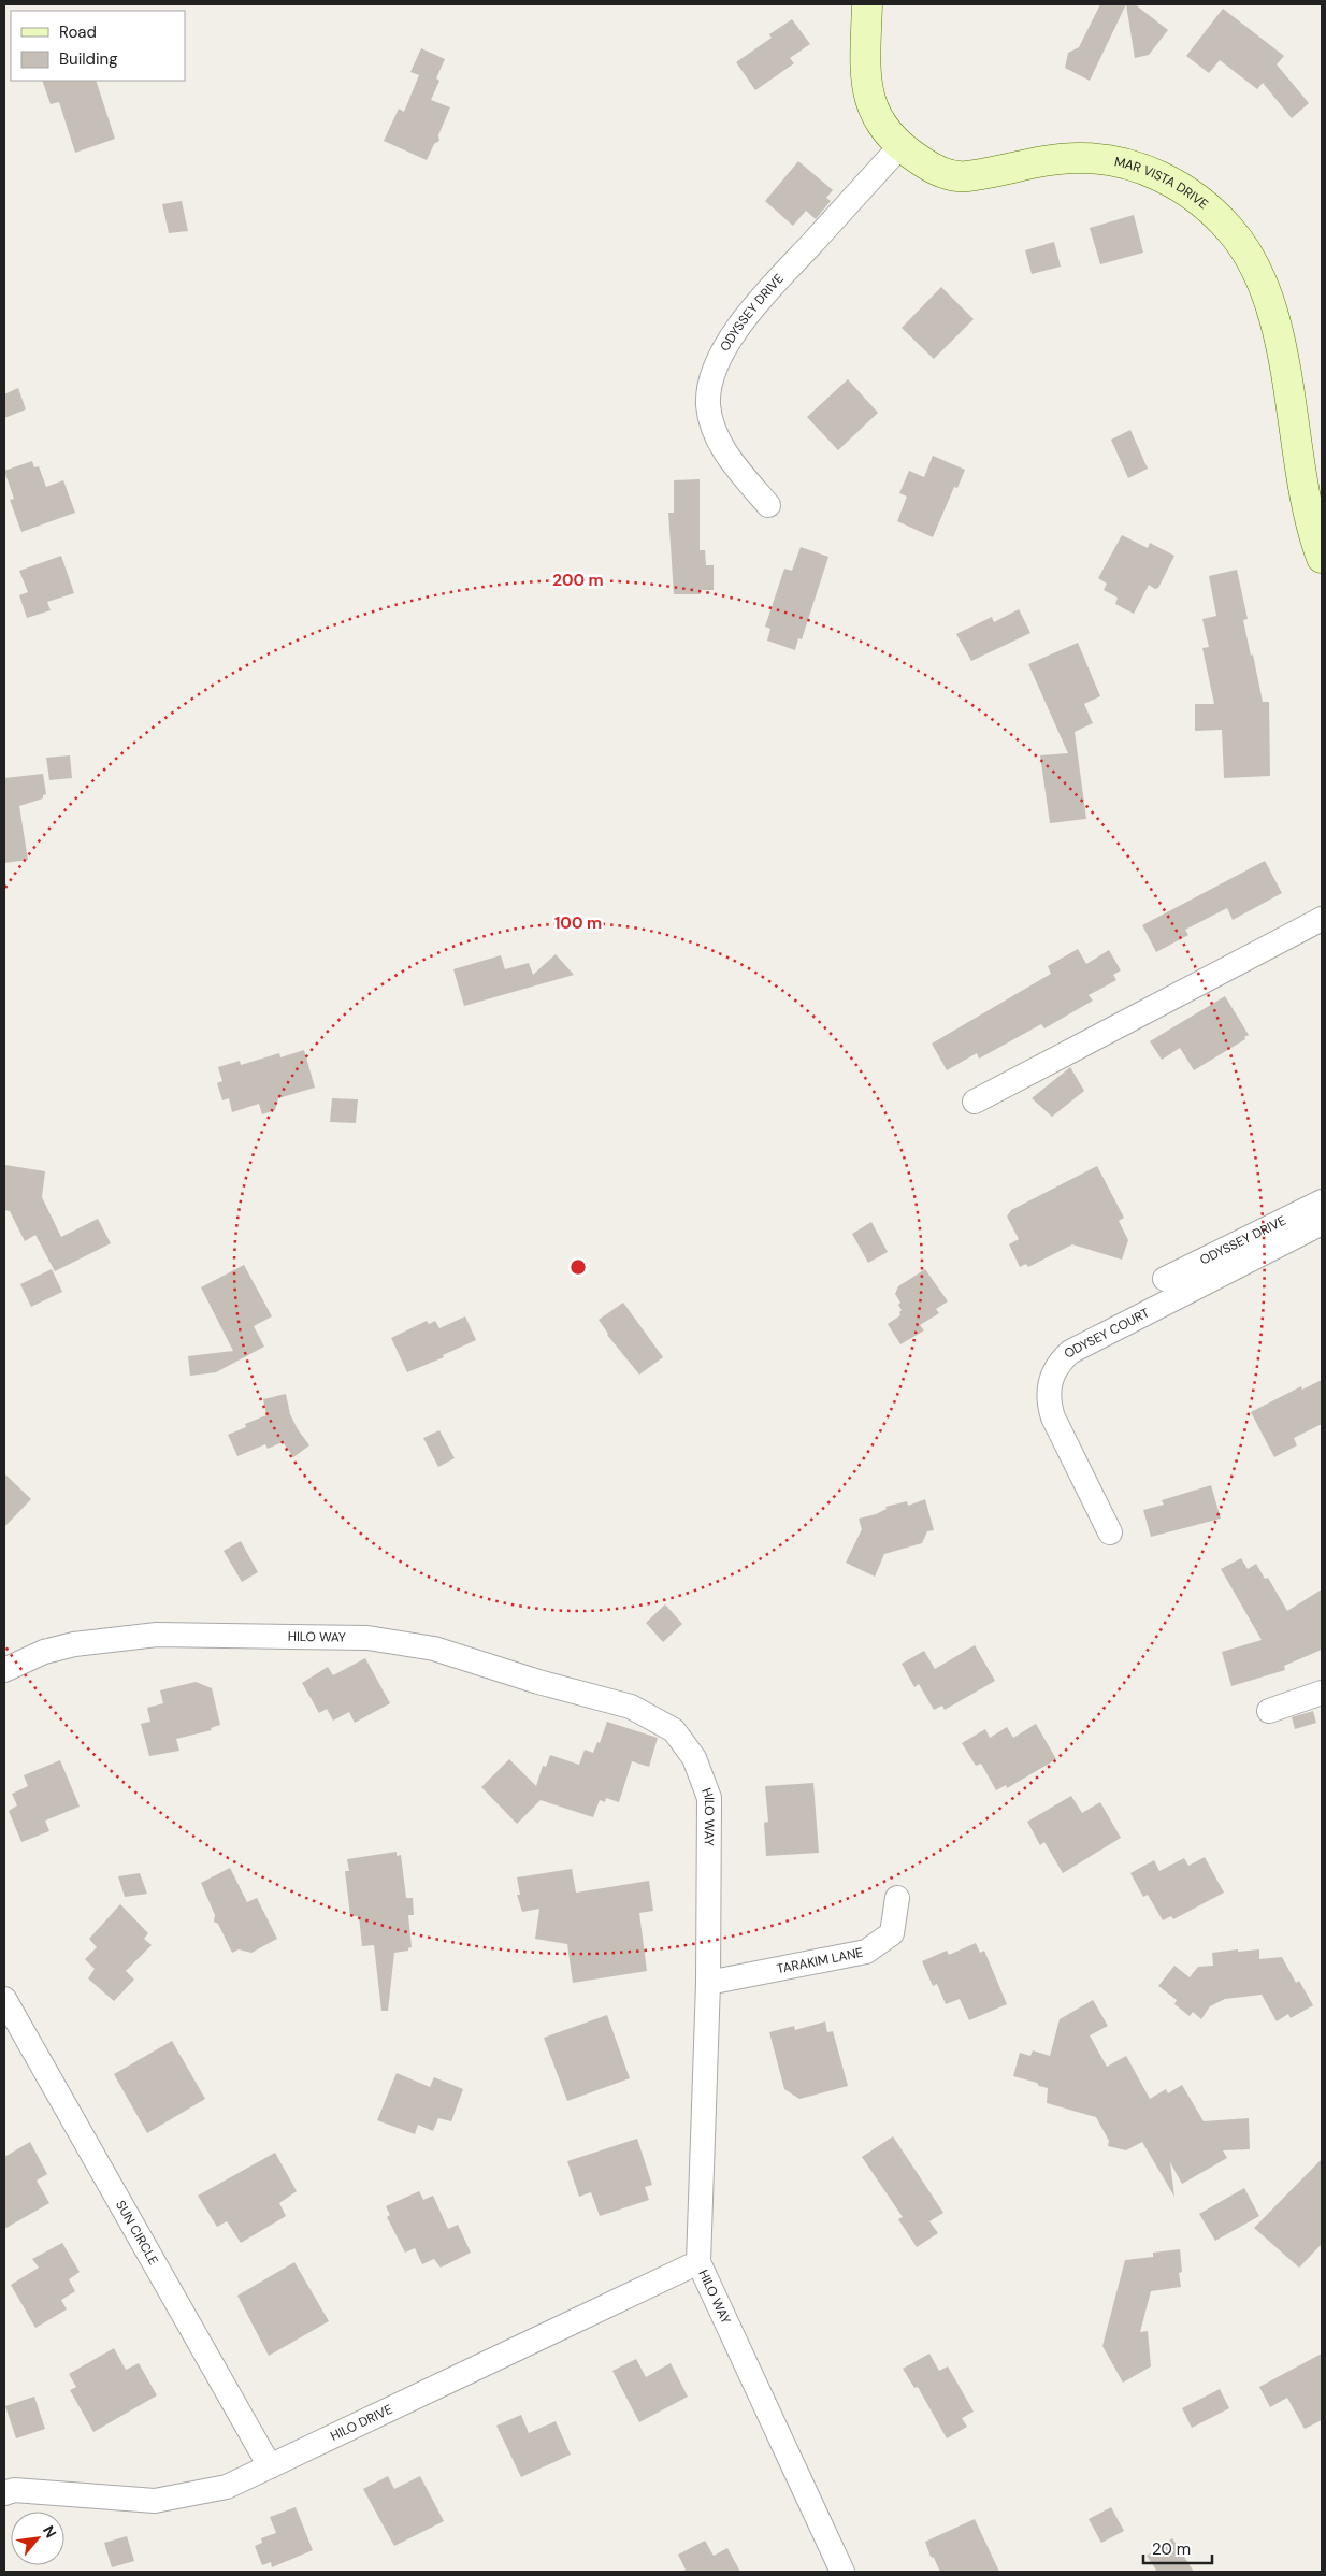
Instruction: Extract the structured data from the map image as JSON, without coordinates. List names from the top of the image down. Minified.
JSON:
{"streets":{"street":["MAR VISTA DRIVE","ODYSSEY DRIVE","ODYSEY COURT","HILO WAY","TARAKIM LANE","SUN CIRCLE","HILO DRIVE"]},"crossings":[["MAR VISTA DRIVE","ODYSSEY DRIVE"],["HILO WAY","TARAKIM LANE"],["HILO WAY","HILO DRIVE"],["SUN CIRCLE","HILO DRIVE"]],"legend":["Road","Building"],"scale_bar":"20 m","north":"top right","rings":["200 m","100 m"]}
